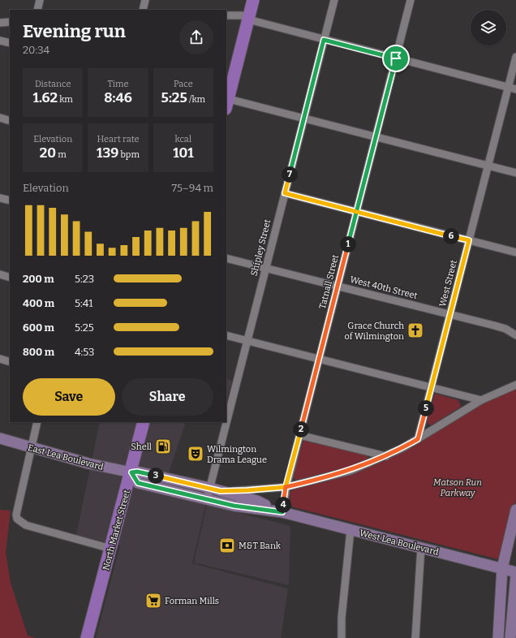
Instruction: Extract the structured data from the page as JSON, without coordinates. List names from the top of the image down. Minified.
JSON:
{"streets":{"main road":["North Market Street"],"street":["Shipley Street","Tatnall Street","West Street","West 40th Street","East Lea Boulevard","West Lea Boulevard"]},"crossings":[["Shipley Street","West 40th Street"],["Shipley Street","West Lea Boulevard"],["Tatnall Street","West 40th Street"],["Tatnall Street","West Lea Boulevard"],["West Street","West 40th Street"],["East Lea Boulevard","North Market Street"],["East Lea Boulevard","West Lea Boulevard"],["North Market Street","West Lea Boulevard"]],"parks":["Matson Run Parkway"],"places":{"church":["Grace Church of Wilmington"],"fuel station":["Shell"],"theatre":["Wilmington Drama League"],"bank":["M&T Bank"],"supermarket":["Forman Mills"]},"page":{"heading":["Evening run","20:34"],"stats":[["Distance","1.62 km"],["Time","8:46"],["Pace","5:25 /km"],["Elevation","20 m"],["Heart rate","139 bpm"],["kcal","101"]],"pins":["7","6","1","5","2","3","4"],"chart":["Elevation","75–94 m"],"list":[{"name":"200 m","note":"5:23"},{"name":"400 m","note":"5:41"},{"name":"600 m","note":"5:25"},{"name":"800 m","note":"4:53"}],"buttons":["Save","Share"]}}
